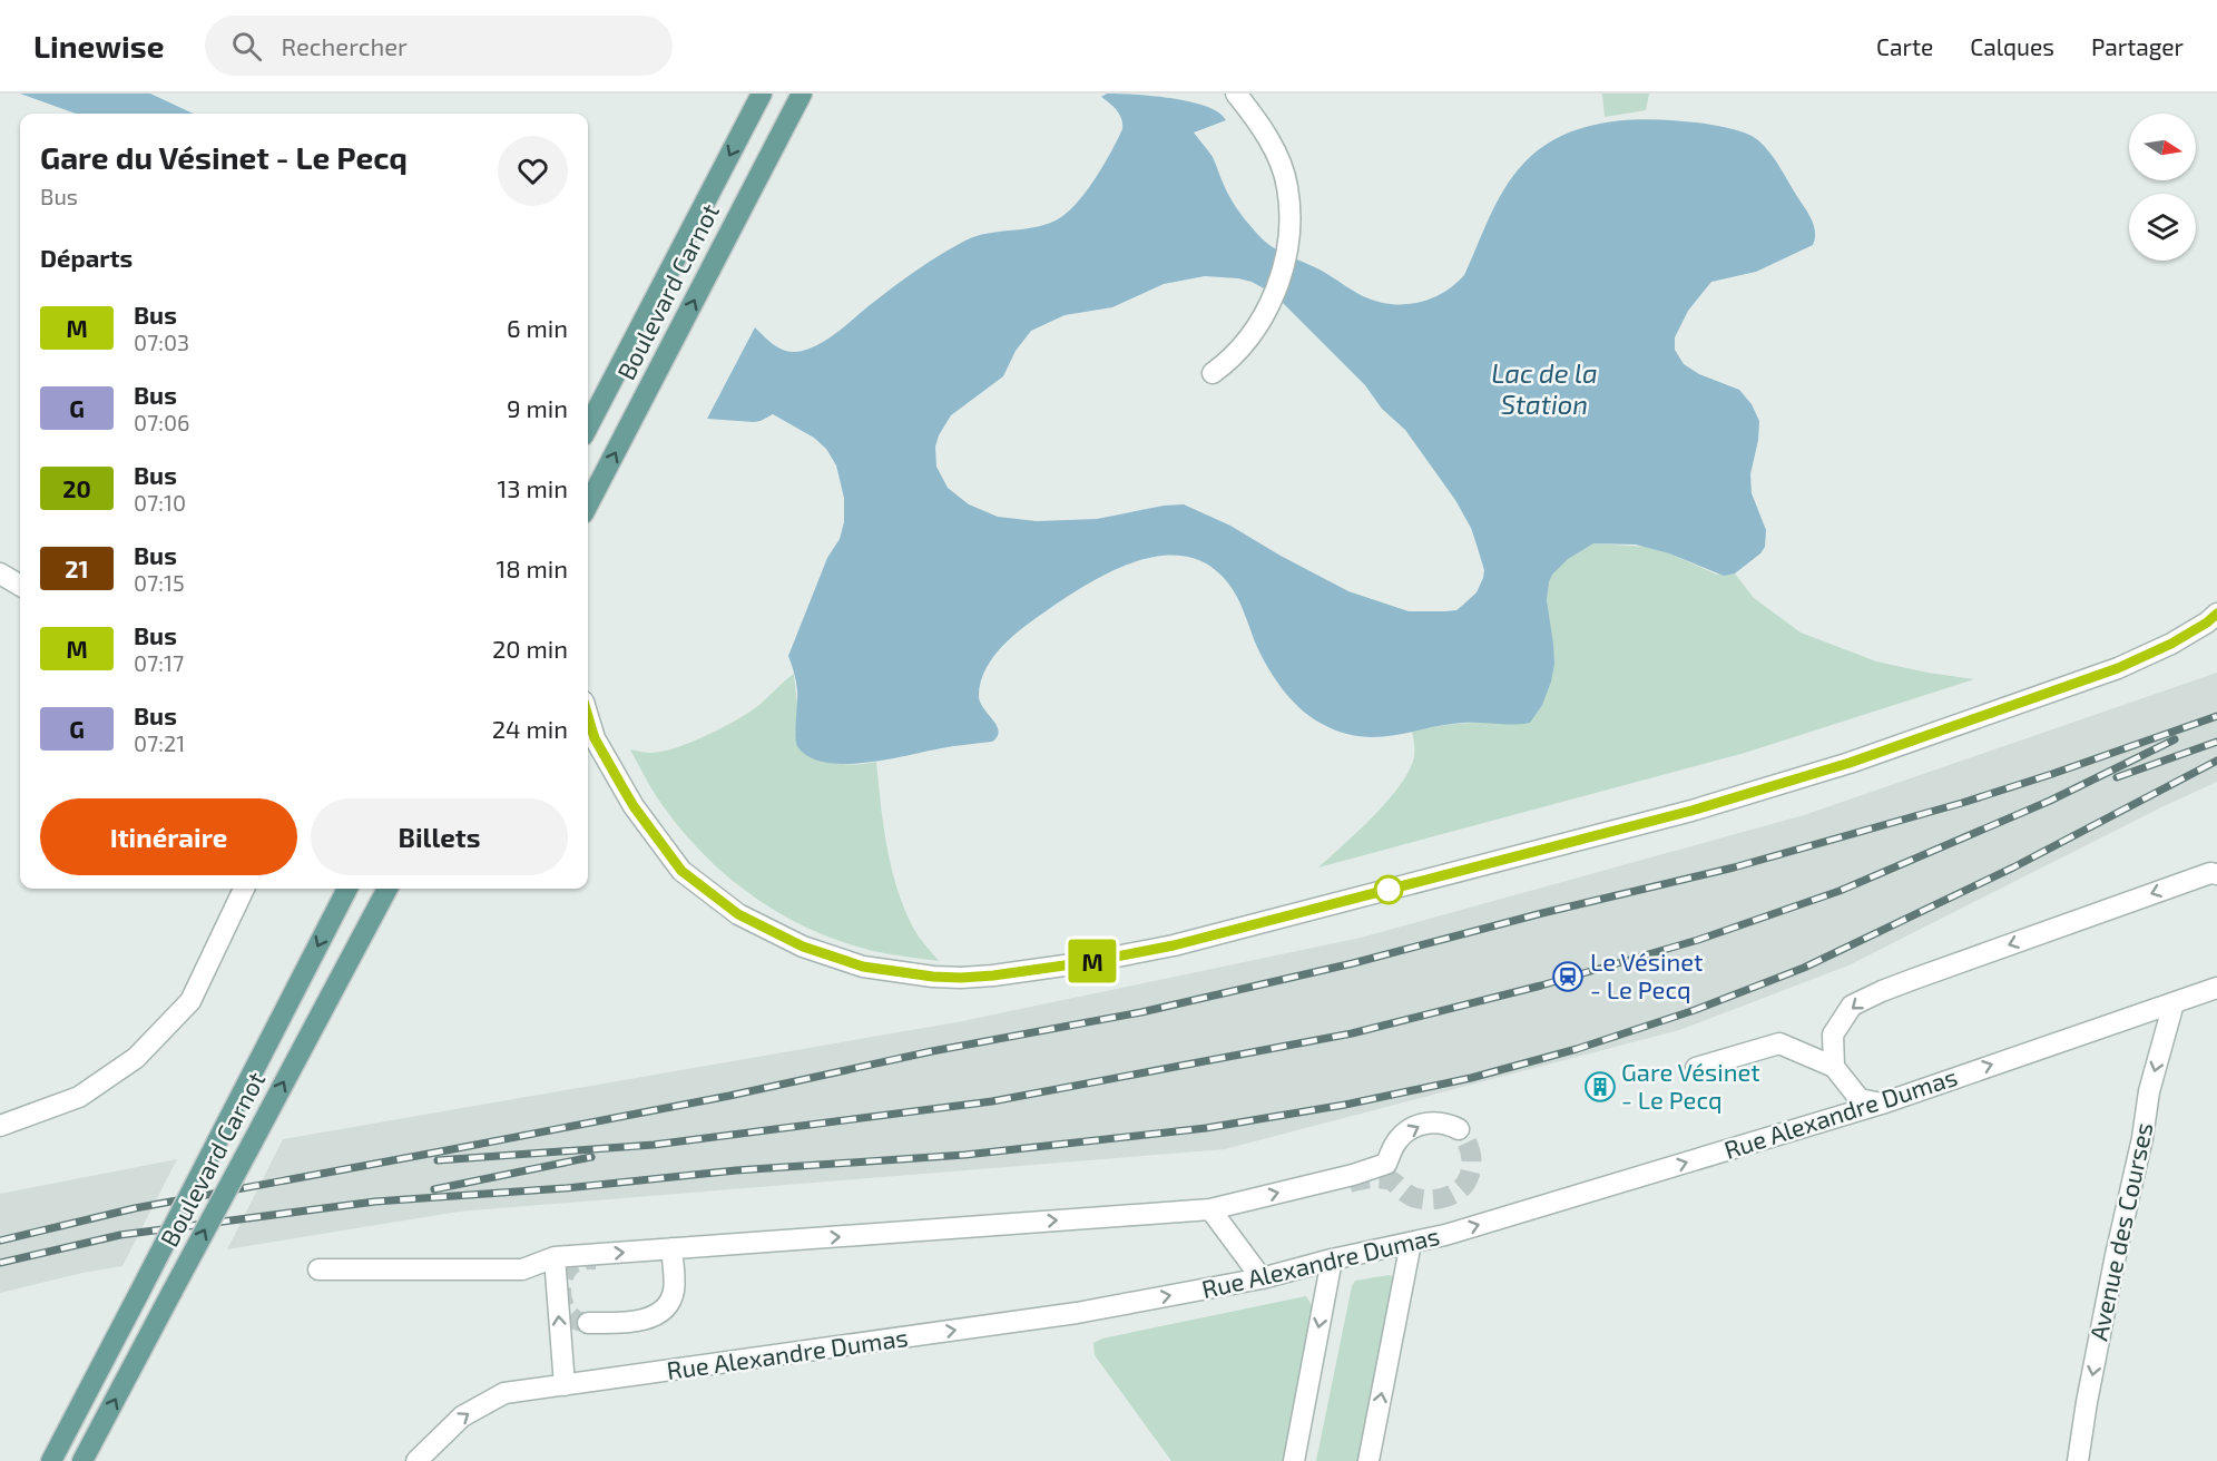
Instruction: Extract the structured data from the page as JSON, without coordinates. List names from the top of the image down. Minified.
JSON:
{"streets":{"main road":["Boulevard Carnot"],"street":["Rue Alexandre Dumas","Avenue des Courses"]},"crossings":[["Rue Alexandre Dumas","Avenue des Courses"]],"one_way":["Avenue des Courses"],"water":["Lac de la Station"],"places":{"station":["Le Vésinet - Le Pecq"],"building":["Gare Vésinet - Le Pecq"]},"lines":["bus line M"],"north":"right","page":{"header":"Linewise","search":"Rechercher","nav":["Carte","Calques","Partager"],"on_map":"M","heading":[["Gare du Vésinet - Le Pecq","Bus"],"Départs"],"list":[{"mark":"M","name":"Bus","note":"07:03","value":"6 min"},{"mark":"G","name":"Bus","note":"07:06","value":"9 min"},{"mark":"20","name":"Bus","note":"07:10","value":"13 min"},{"mark":"21","name":"Bus","note":"07:15","value":"18 min"},{"mark":"M","name":"Bus","note":"07:17","value":"20 min"},{"mark":"G","name":"Bus","note":"07:21","value":"24 min"}],"buttons":["Itinéraire","Billets"]}}
